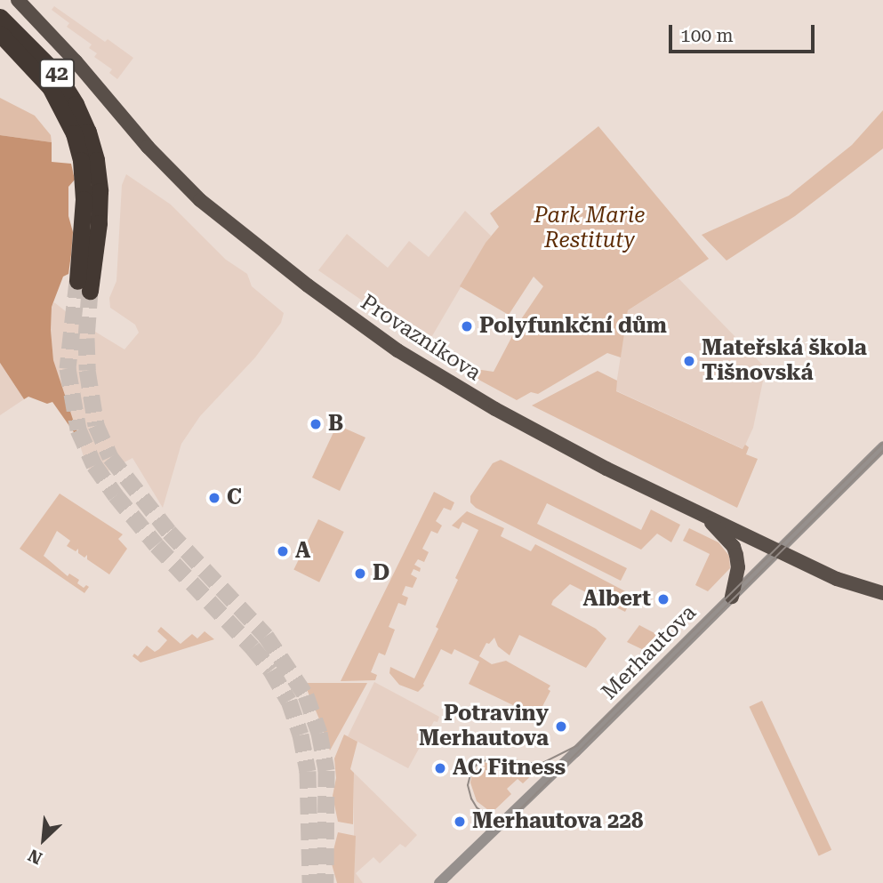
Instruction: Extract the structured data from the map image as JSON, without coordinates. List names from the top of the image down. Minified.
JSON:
{"streets":{"highway":["42"],"main road":["Provazníkova"],"street":["Merhautova"]},"crossings":[["Provazníkova","Merhautova"]],"parks":["Park Marie Restituty"],"places":["Polyfunkční dům","Mateřská škola Tišnovská","B","C","A","D","Albert","Potraviny Merhautova","AC Fitness","Merhautova 228"],"scale_bar":"100 m","north":"bottom left"}
